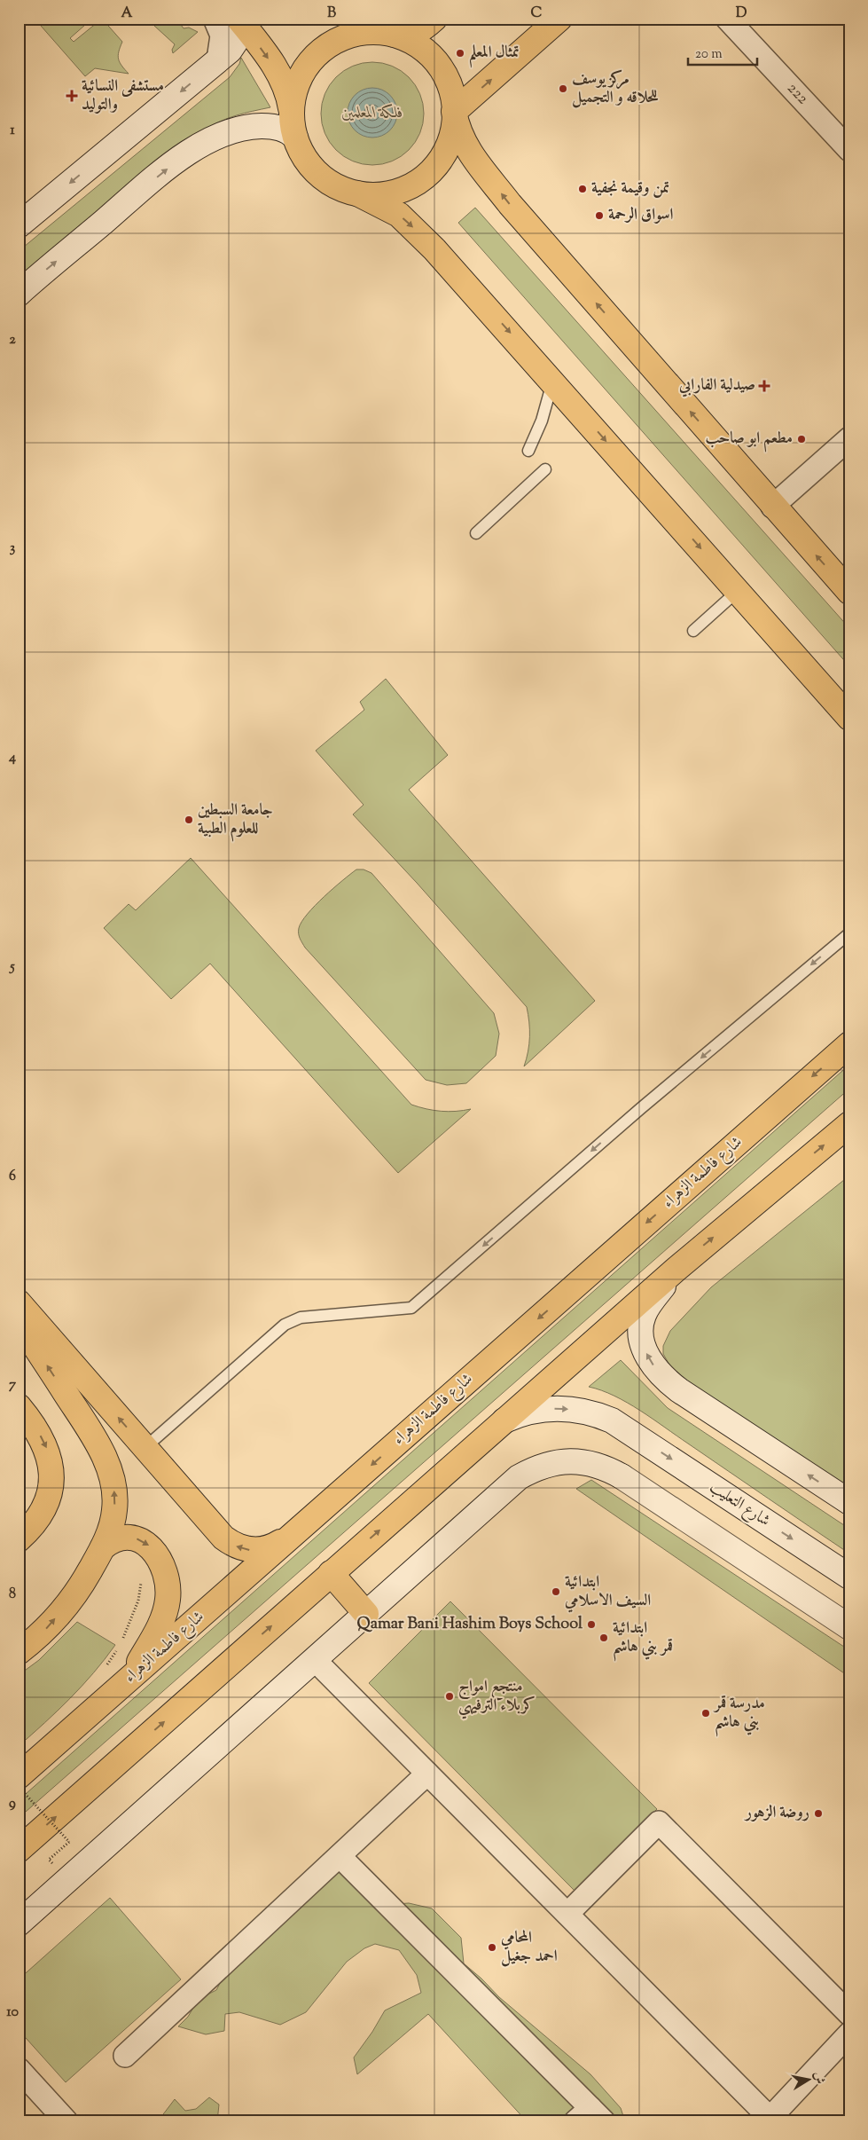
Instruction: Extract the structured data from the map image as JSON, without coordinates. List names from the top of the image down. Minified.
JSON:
{"streets":{"main road":["شارع فاطمة الزهراء","شارع التعليب"],"street":["222"]},"one_way":["شارع التعليب"],"parks":["فلكة المعلمين"],"places":{"other":["تمثال المعلم","مركز يوسف للحلاقه و التجميل","تمن وقيمة نجفية","اسواق الرحمة","مطعم ابو صاحب","جامعة السبطين للعلوم الطبية","ابتدائية السيف الاسلامي","Qamar Bani Hashim Boys School","ابتدائية قمر بني هاشم","منتجع امواج كربلاء الترفيهي","مدرسة قمر بني هاشم","روضة الزهور","المحامي احمد جغيل"],"health":["مستشفى النسائية والتوليد","صيدلية الفارابي"]},"scale_bar":"20 m","north":"right","grid":{"columns":["A","B","C","D"],"rows":["1","2","3","4","5","6","7","8","9","10"]}}
